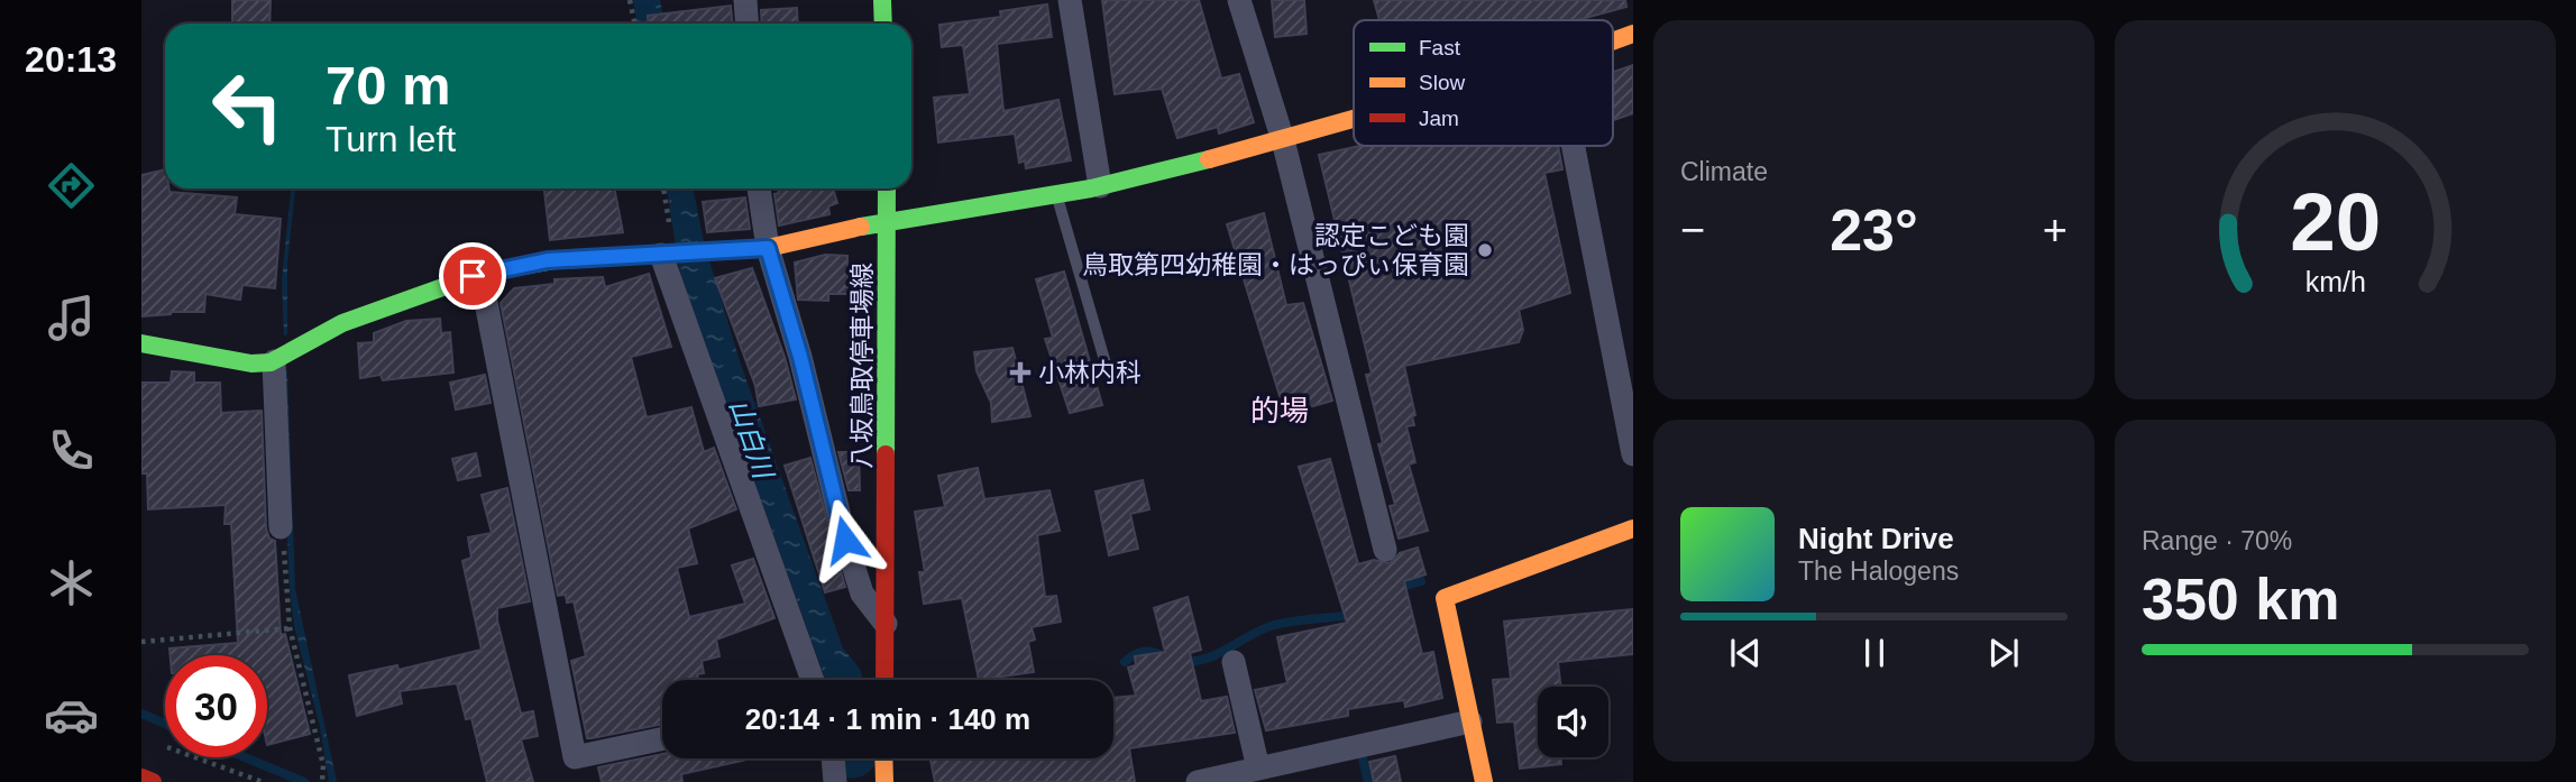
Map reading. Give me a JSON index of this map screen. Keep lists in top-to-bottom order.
{
  "streets": {
    "main road": ["八坂鳥取停車場線"]
  },
  "districts": ["的場"],
  "water": ["山白川"],
  "places": {
    "other": ["認定こども園 鳥取第四幼稚園・はっぴぃ保育園"],
    "health": ["小林内科"]
  },
  "legend": ["Fast", "Slow", "Jam"],
  "page": {
    "tabs": "20:13",
    "tile": [
      "Climate",
      ["Range · 70%", "350 km"]
    ],
    "turn": ["70 m", "Turn left"],
    "heat": ["−", "23°", "+"],
    "song": ["Night Drive", "The Halogens"],
    "limit": "30",
    "trip": "20:14 · 1 min · 140 m",
    "gauge": ["20", "km/h"]
  }
}
